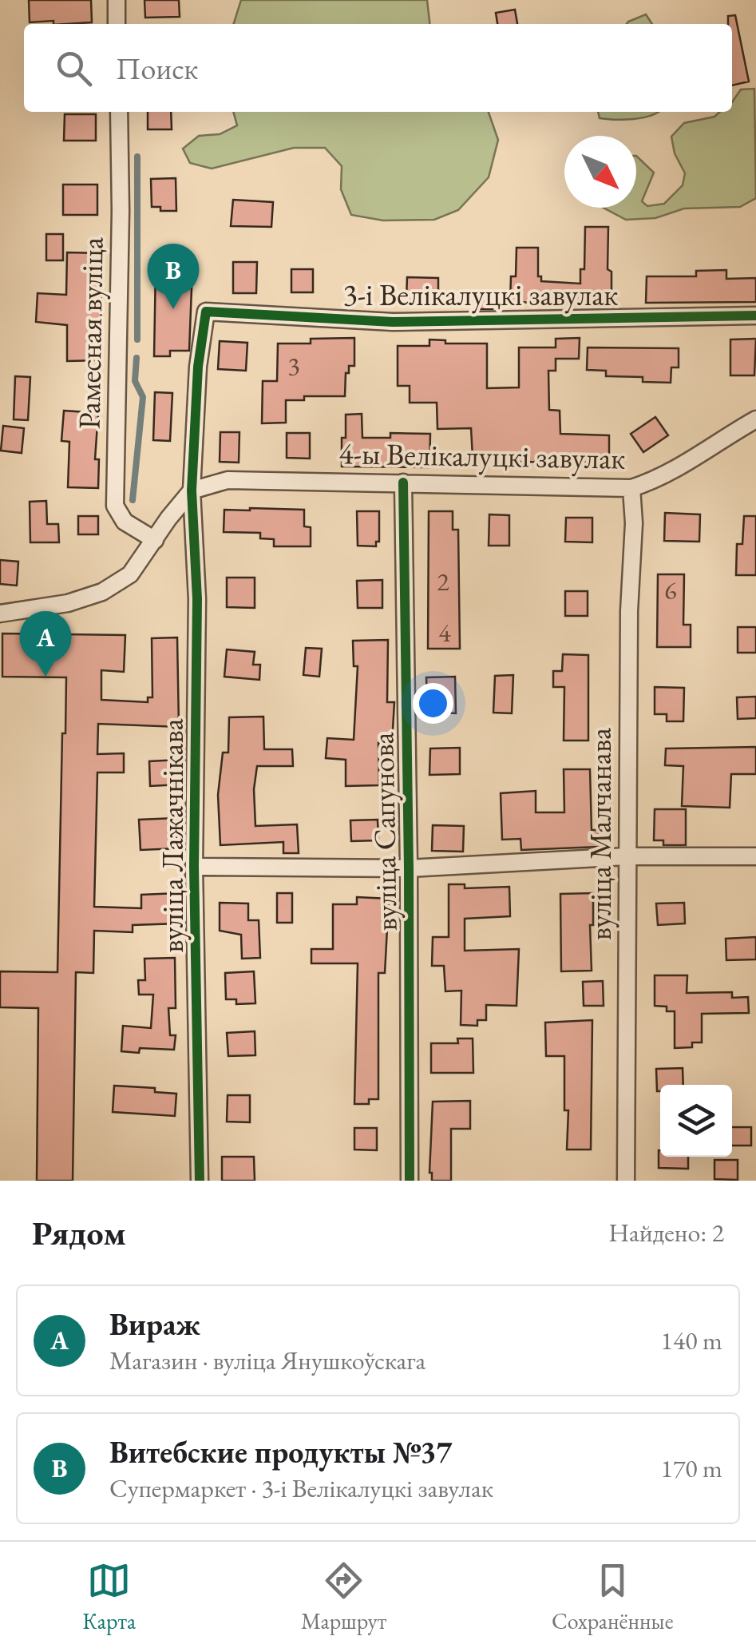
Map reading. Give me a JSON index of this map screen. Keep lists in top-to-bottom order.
{
  "streets": {
    "street": [
      "3-і Велікалуцкі завулак",
      "Рамесная вуліца",
      "4-ы Велікалуцкі завулак",
      "вуліца Сапунова",
      "вуліца Малчанава",
      "вуліца Лажачнікава"
    ]
  },
  "crossings": [
    ["3-і Велікалуцкі завулак", "вуліца Лажачнікава"],
    ["4-ы Велікалуцкі завулак", "вуліца Сапунова"],
    ["4-ы Велікалуцкі завулак", "вуліца Малчанава"],
    ["4-ы Велікалуцкі завулак", "вуліца Лажачнікава"]
  ],
  "house_numbers": [
    "3",
    "2",
    "6",
    "4"
  ],
  "north": "bottom right",
  "page": {
    "search": "Поиск",
    "pins": ["B", "A"],
    "heading": ["Рядом", "Найдено: 2"],
    "list": [
      {
        "mark": "A",
        "name": "Вираж",
        "note": "Магазин · вуліца Янушкоўскага",
        "value": "140 m"
      },
      {
        "mark": "B",
        "name": "Витебские продукты №37",
        "note": "Супермаркет · 3-і Велікалуцкі завулак",
        "value": "170 m"
      }
    ],
    "nav": ["Карта", "Маршрут", "Сохранённые"]
  }
}
